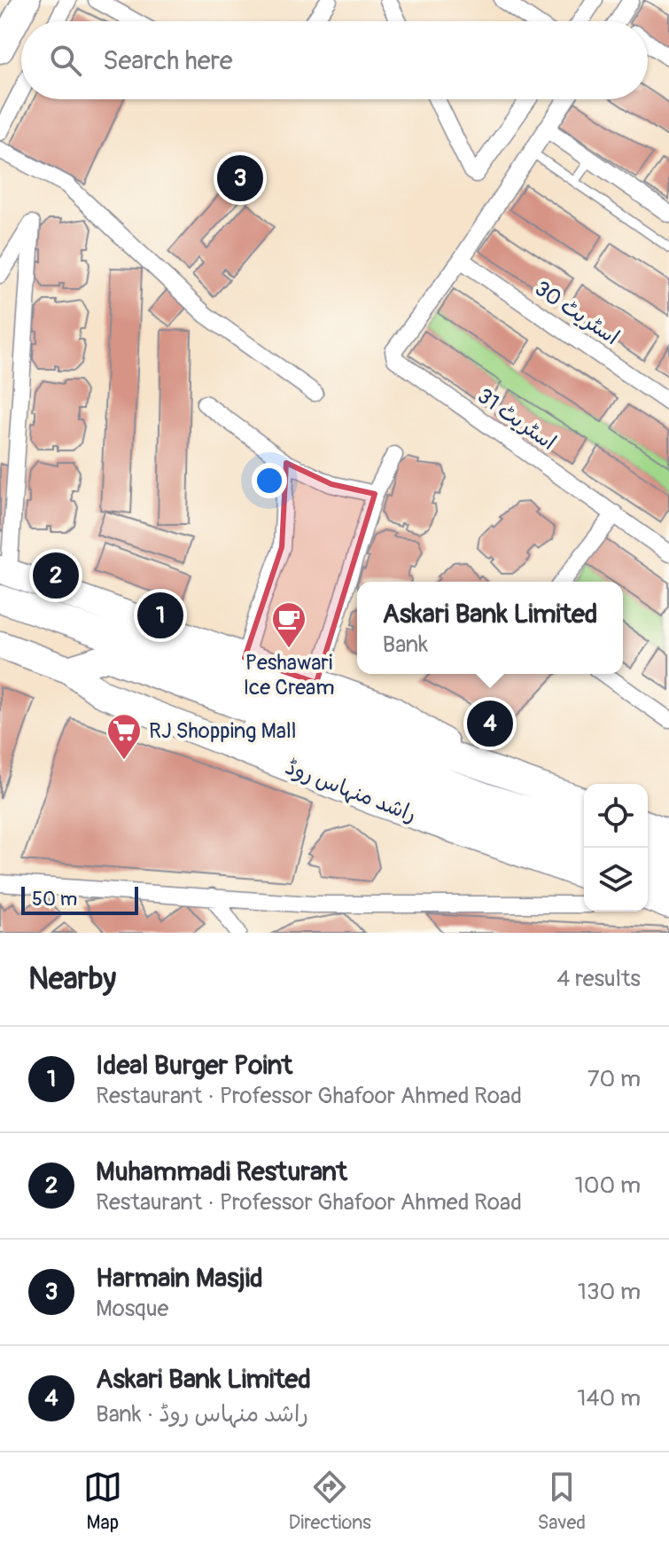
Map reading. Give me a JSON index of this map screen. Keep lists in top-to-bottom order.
{
  "streets": {
    "main road": ["راشد منہاس روڈ"],
    "street": ["اسٹریٹ 30", "اسٹریٹ 31"]
  },
  "crossings": [
    ["اسٹریٹ 30", "اسٹریٹ 31"]
  ],
  "places": {
    "cafe": ["Peshawari Ice Cream"],
    "supermarket": ["RJ Shopping Mall"]
  },
  "scale_bar": "50 m",
  "page": {
    "search": "Search here",
    "pins": [
      "3",
      "2",
      "1",
      "4"
    ],
    "popup": ["Askari Bank Limited", "Bank"],
    "scale": "50 m",
    "heading": ["Nearby", "4 results"],
    "list": [
      {
        "mark": "1",
        "name": "Ideal Burger Point",
        "note": "Restaurant · Professor Ghafoor Ahmed Road",
        "value": "70 m"
      },
      {
        "mark": "2",
        "name": "Muhammadi Resturant",
        "note": "Restaurant · Professor Ghafoor Ahmed Road",
        "value": "100 m"
      },
      {
        "mark": "3",
        "name": "Harmain Masjid",
        "note": "Mosque",
        "value": "130 m"
      },
      {
        "mark": "4",
        "name": "Askari Bank Limited",
        "note": "Bank · راشد منہاس روڈ",
        "value": "140 m"
      }
    ],
    "nav": ["Map", "Directions", "Saved"]
  }
}
